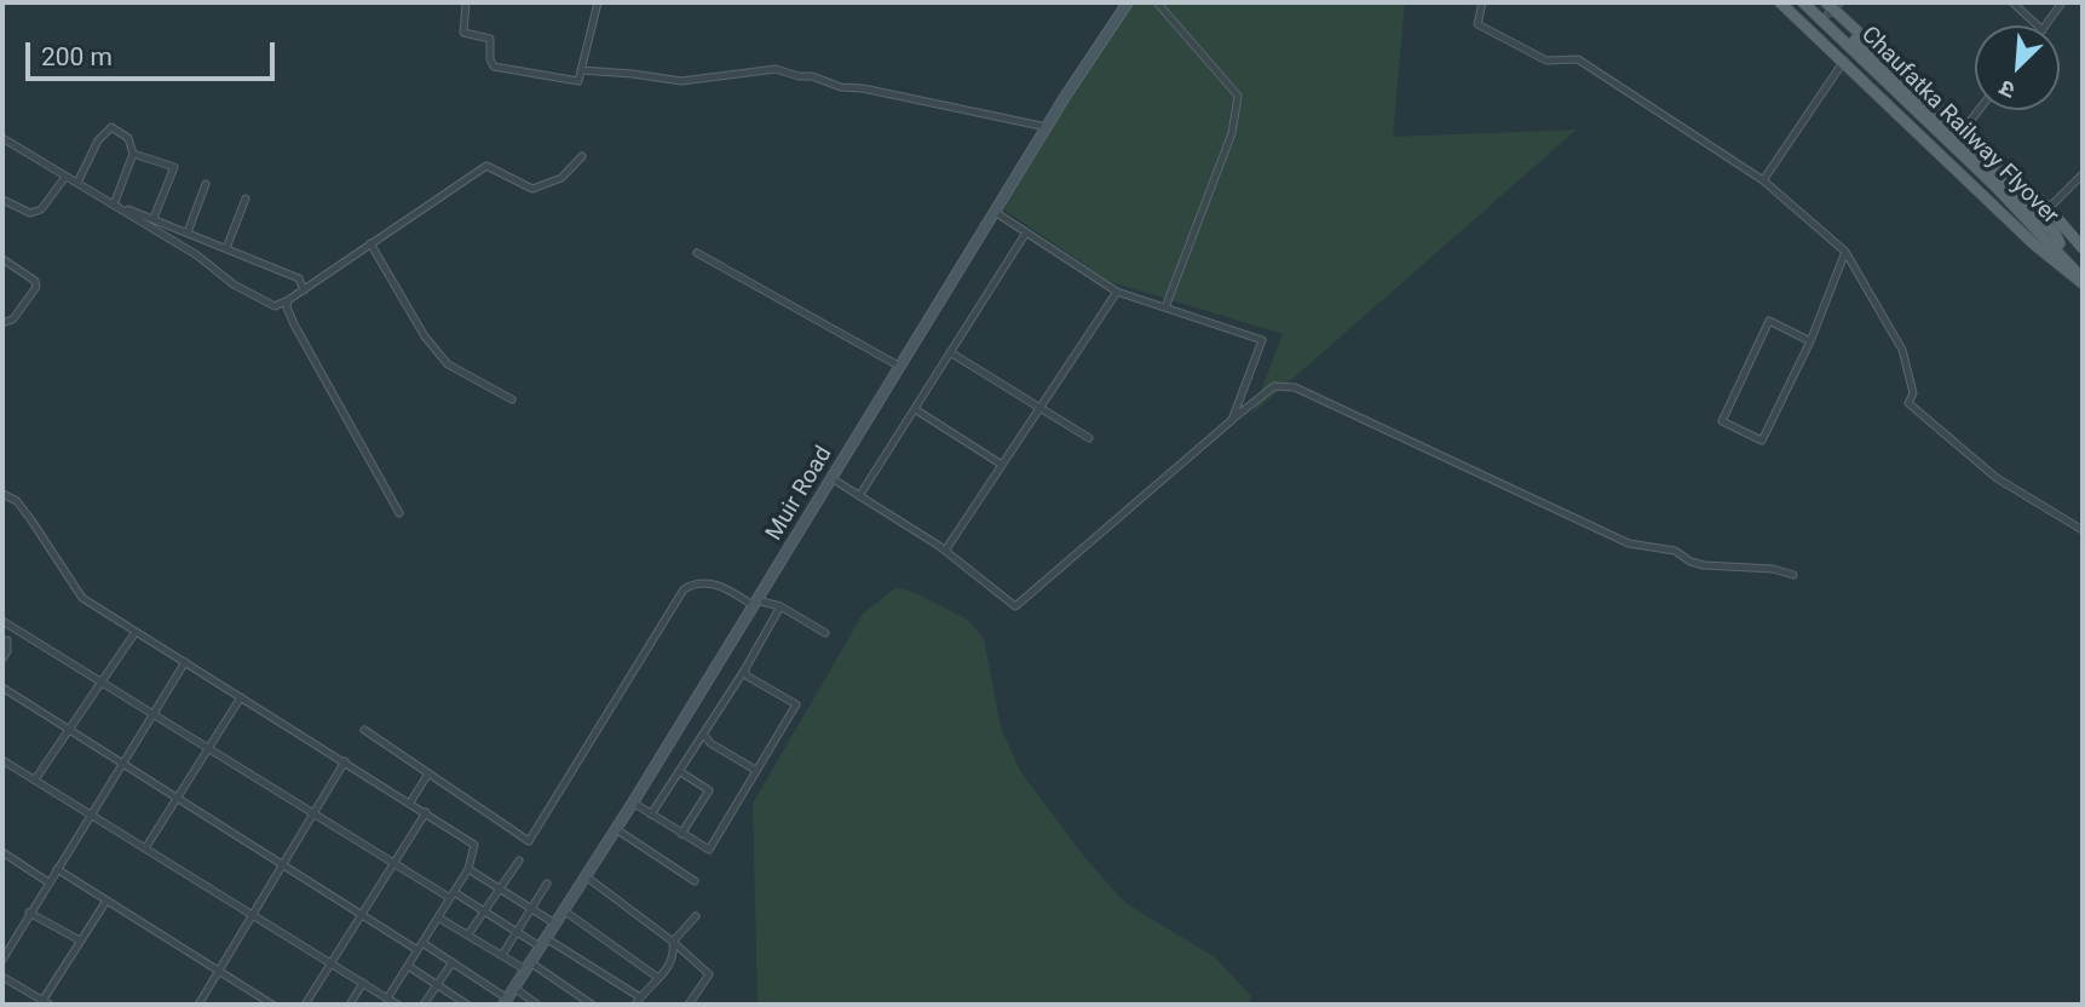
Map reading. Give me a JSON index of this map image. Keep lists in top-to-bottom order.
{
  "streets": {
    "main road": ["Chaufatka Railway Flyover", "Muir Road"]
  },
  "scale_bar": "200 m",
  "north": "bottom left"
}
